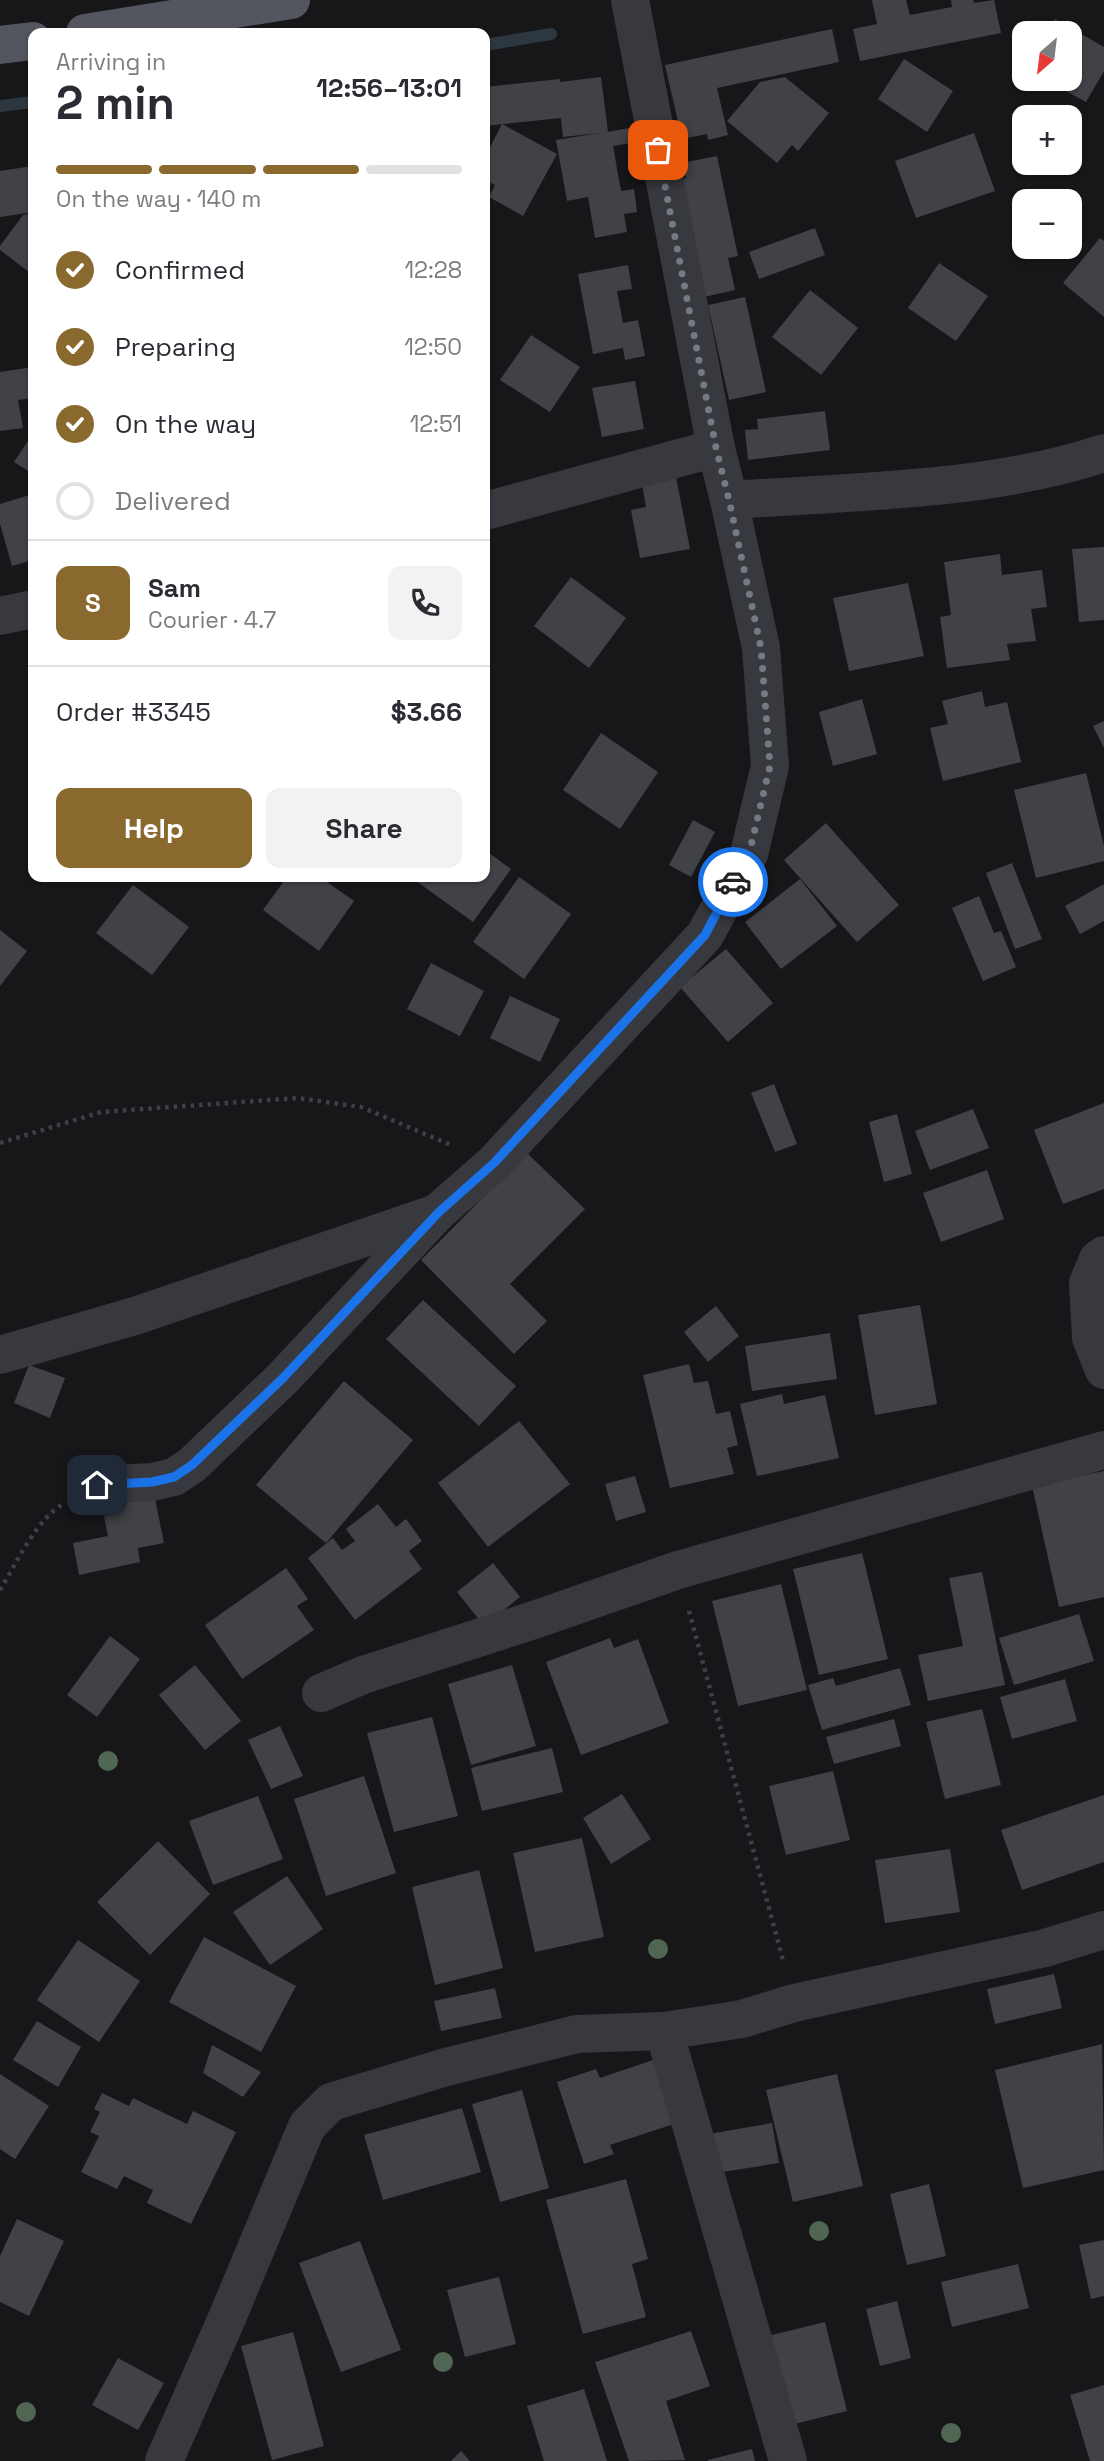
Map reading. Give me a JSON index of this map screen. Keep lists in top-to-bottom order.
{
  "north": "bottom left",
  "page": {
    "map_buttons": ["+", "−"],
    "heading": ["2 min", "Arriving in", "12:56–13:01"],
    "panel": [
      "Sam",
      "Courier · 4.7",
      "Order #3345",
      "$3.66"
    ],
    "bar": "On the way · 140 m",
    "list": [
      ["Confirmed", "12:28"],
      ["Preparing", "12:50"],
      ["On the way", "12:51"],
      "Delivered"
    ],
    "round": "S",
    "buttons": ["Help", "Share"]
  }
}
